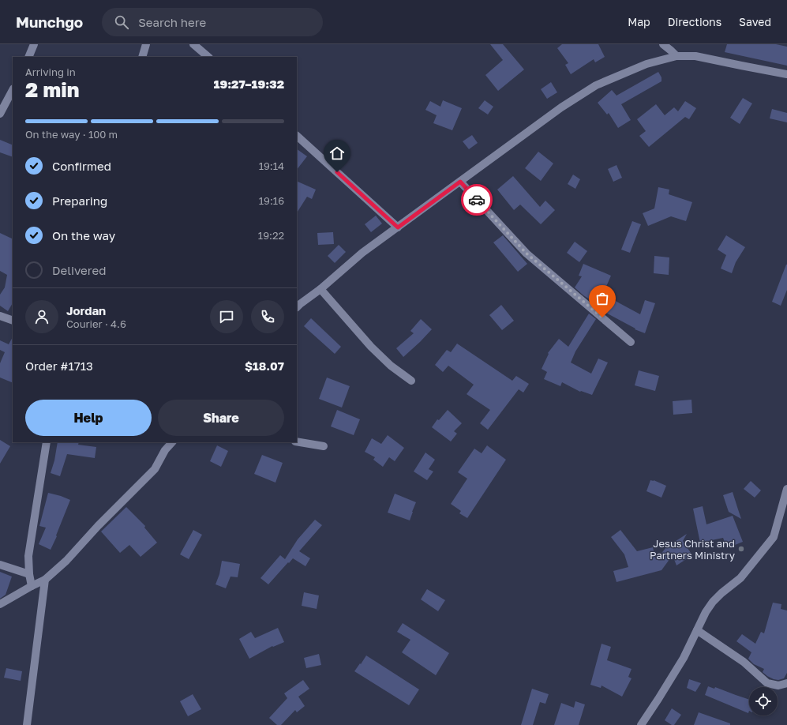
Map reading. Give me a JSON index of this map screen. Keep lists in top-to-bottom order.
{
  "places": ["Jesus Christ and Partners Ministry"],
  "page": {
    "header": "Munchgo",
    "search": "Search here",
    "nav": ["Map", "Directions", "Saved"],
    "heading": ["2 min", "Arriving in", "19:27–19:32"],
    "panel": [
      "Jordan",
      "Courier · 4.6",
      "Order #1713",
      "$18.07"
    ],
    "bar": "On the way · 100 m",
    "list": [
      ["Confirmed", "19:14"],
      ["Preparing", "19:16"],
      ["On the way", "19:22"],
      "Delivered"
    ],
    "buttons": ["Help", "Share"]
  }
}
